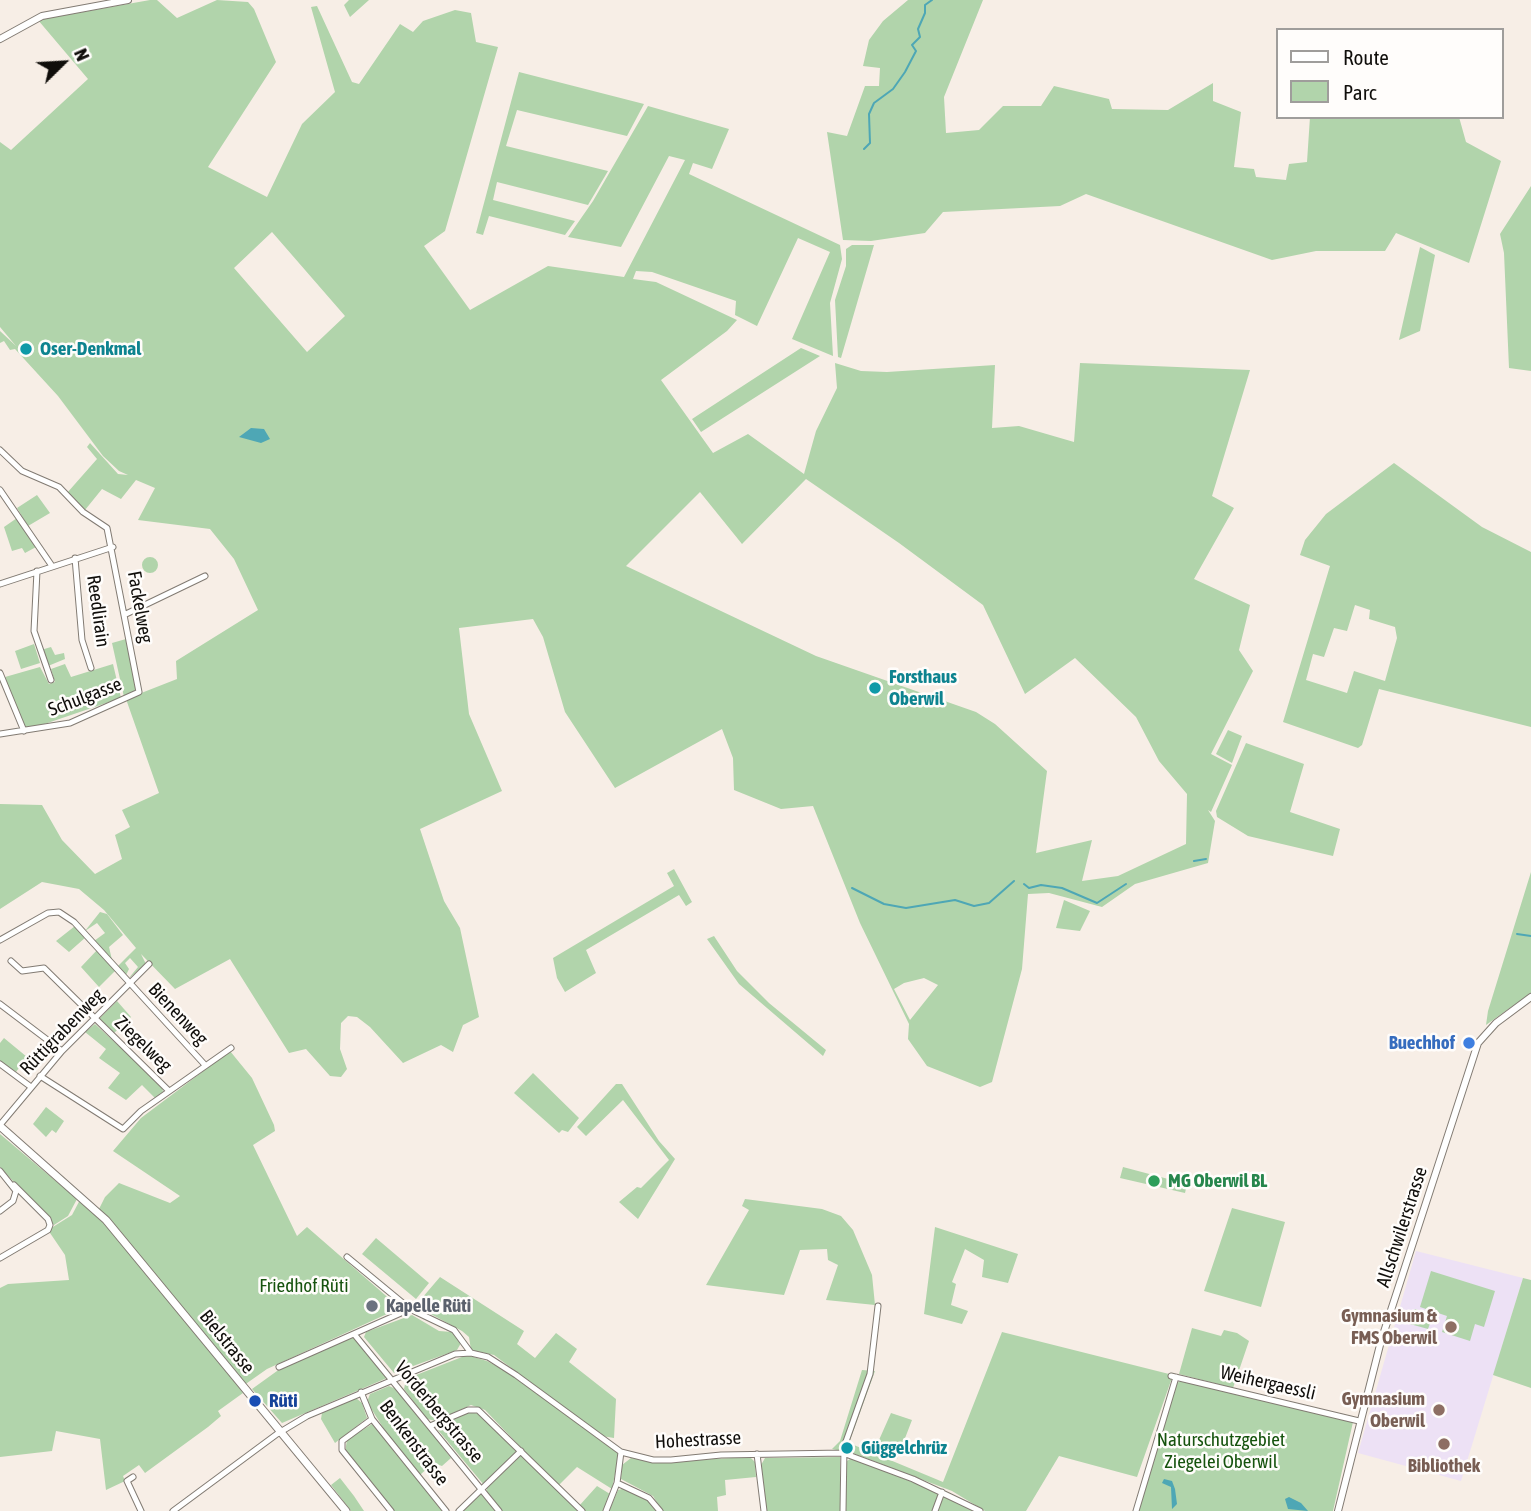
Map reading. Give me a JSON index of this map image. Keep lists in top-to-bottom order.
{
  "streets": {
    "main road": ["Bielstrasse"],
    "street": [
      "Fackelweg",
      "Reedlirain",
      "Schulgasse",
      "Bienenweg",
      "Rüttigrabenweg",
      "Ziegelweg",
      "Allschwilerstrasse",
      "Weihergaessli",
      "Vorderbergstrasse",
      "Hohestrasse",
      "Benkenstrasse"
    ]
  },
  "crossings": [
    ["Fackelweg", "Schulgasse"],
    ["Bienenweg", "Rüttigrabenweg"],
    ["Bienenweg", "Ziegelweg"],
    ["Rüttigrabenweg", "Ziegelweg"],
    ["Rüttigrabenweg", "Bielstrasse"],
    ["Allschwilerstrasse", "Weihergaessli"]
  ],
  "parks": ["Friedhof Rüti", "Naturschutzgebiet Ziegelei Oberwil"],
  "places": [
    "Oser-Denkmal",
    "Forsthaus Oberwil",
    "Buechhof",
    "MG Oberwil BL",
    "Kapelle Rüti",
    "Gymnasium & FMS Oberwil",
    "Rüti",
    "Gymnasium Oberwil",
    "Bibliothek",
    "Güggelchrüz"
  ],
  "legend": ["Route", "Parc"],
  "north": "top right"
}
